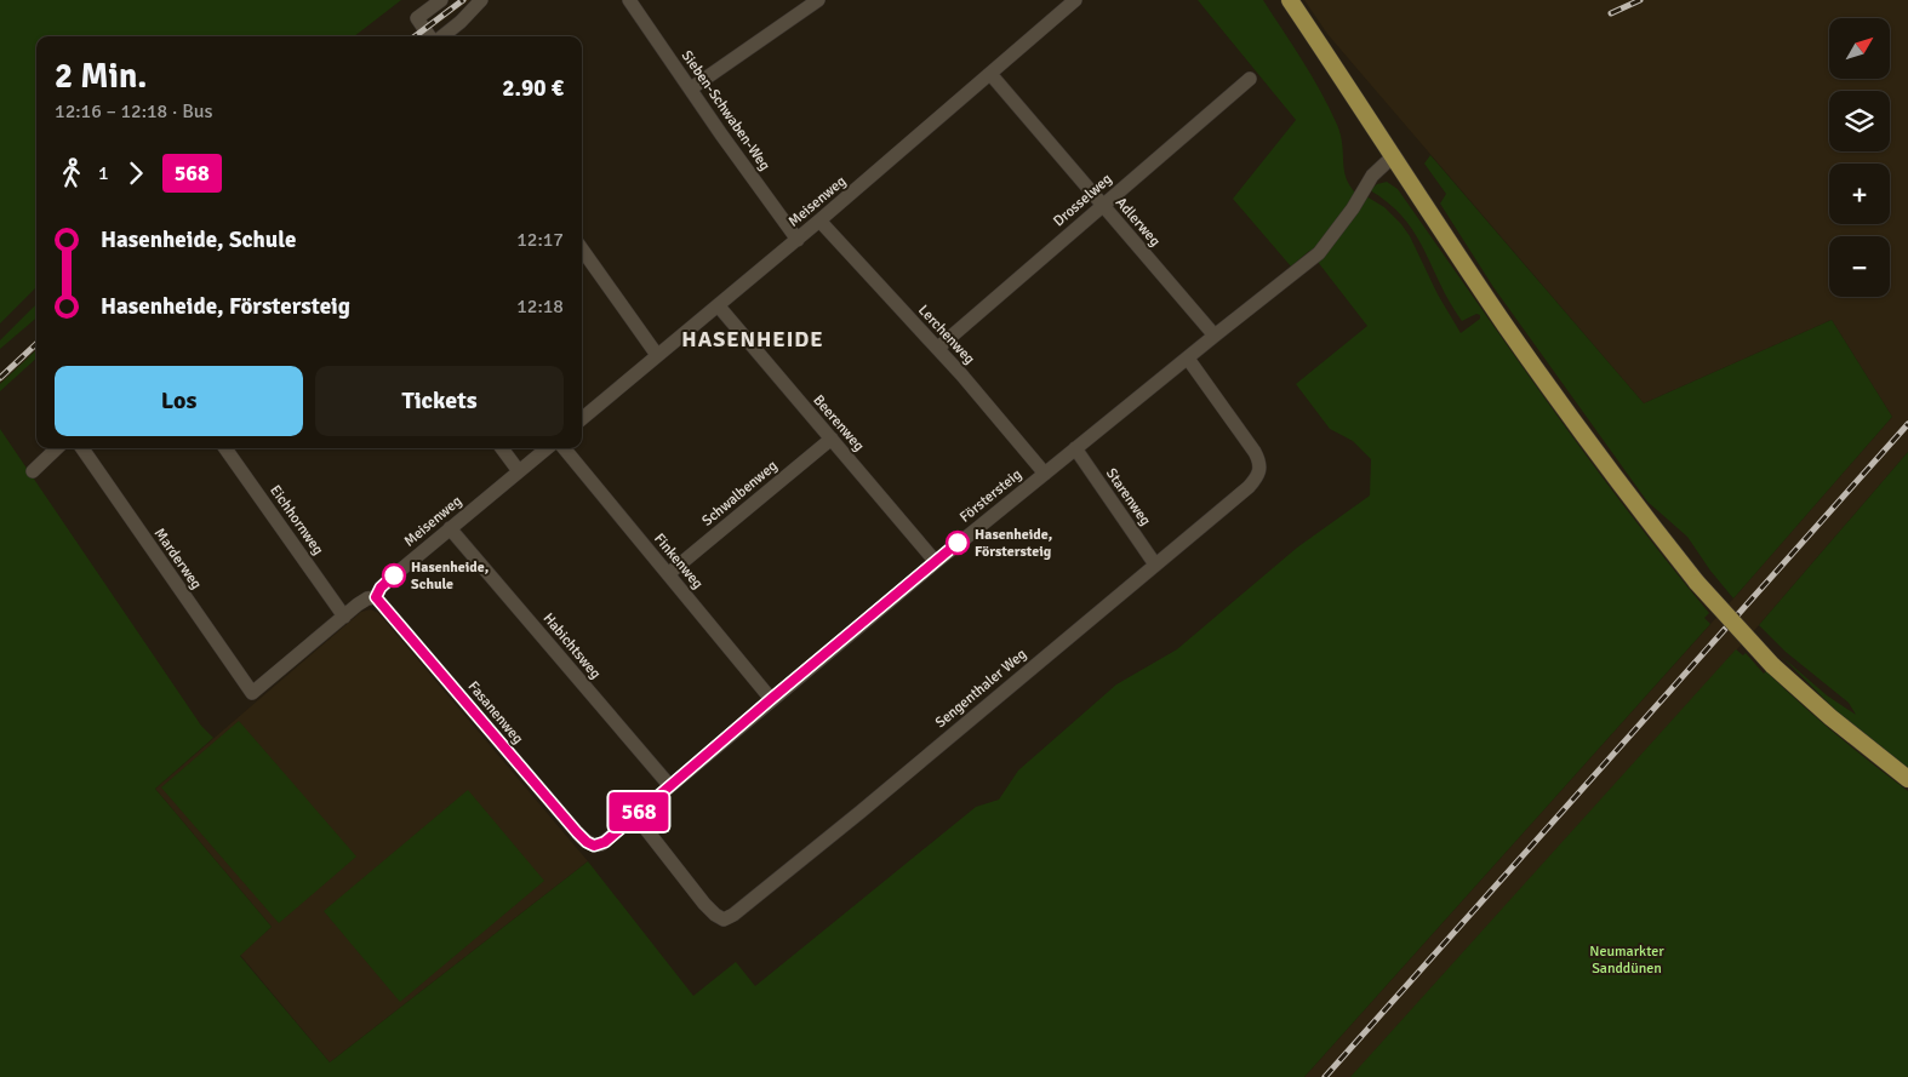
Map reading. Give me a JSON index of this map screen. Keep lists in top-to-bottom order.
{
  "streets": {
    "street": [
      "Sieben-Schwaben-Weg",
      "Drosselweg",
      "Meisenweg",
      "Adlerweg",
      "Lerchenweg",
      "Beerenweg",
      "Schwalbenweg",
      "Förstersteig",
      "Starenweg",
      "Eichhornweg",
      "Marderweg",
      "Finkenweg",
      "Habichtsweg",
      "Sengenthaler Weg",
      "Fasanenweg"
    ]
  },
  "crossings": [
    ["Sieben-Schwaben-Weg", "Meisenweg"],
    ["Drosselweg", "Adlerweg"],
    ["Drosselweg", "Lerchenweg"],
    ["Meisenweg", "Adlerweg"],
    ["Meisenweg", "Lerchenweg"],
    ["Meisenweg", "Beerenweg"],
    ["Meisenweg", "Eichhornweg"],
    ["Meisenweg", "Marderweg"],
    ["Meisenweg", "Habichtsweg"],
    ["Meisenweg", "Fasanenweg"],
    ["Adlerweg", "Förstersteig"],
    ["Lerchenweg", "Förstersteig"],
    ["Beerenweg", "Schwalbenweg"],
    ["Beerenweg", "Förstersteig"],
    ["Schwalbenweg", "Finkenweg"],
    ["Förstersteig", "Starenweg"],
    ["Förstersteig", "Finkenweg"],
    ["Förstersteig", "Habichtsweg"],
    ["Förstersteig", "Sengenthaler Weg"],
    ["Förstersteig", "Fasanenweg"],
    ["Starenweg", "Sengenthaler Weg"]
  ],
  "districts": ["HASENHEIDE"],
  "parks": ["Neumarkter Sanddünen"],
  "places": ["Hasenheide, Förstersteig", "Hasenheide, Schule"],
  "lines": ["bus line 568"],
  "north": "top right",
  "page": {
    "on_map": "568",
    "map_buttons": ["+", "−"],
    "heading": ["2 Min.", "12:16 – 12:18 · Bus", "2.90 €"],
    "legs": ["1", "568"],
    "list": [
      {
        "name": "Hasenheide, Schule",
        "value": "12:17"
      },
      {
        "name": "Hasenheide, Förstersteig",
        "value": "12:18"
      }
    ],
    "buttons": ["Los", "Tickets"]
  }
}
